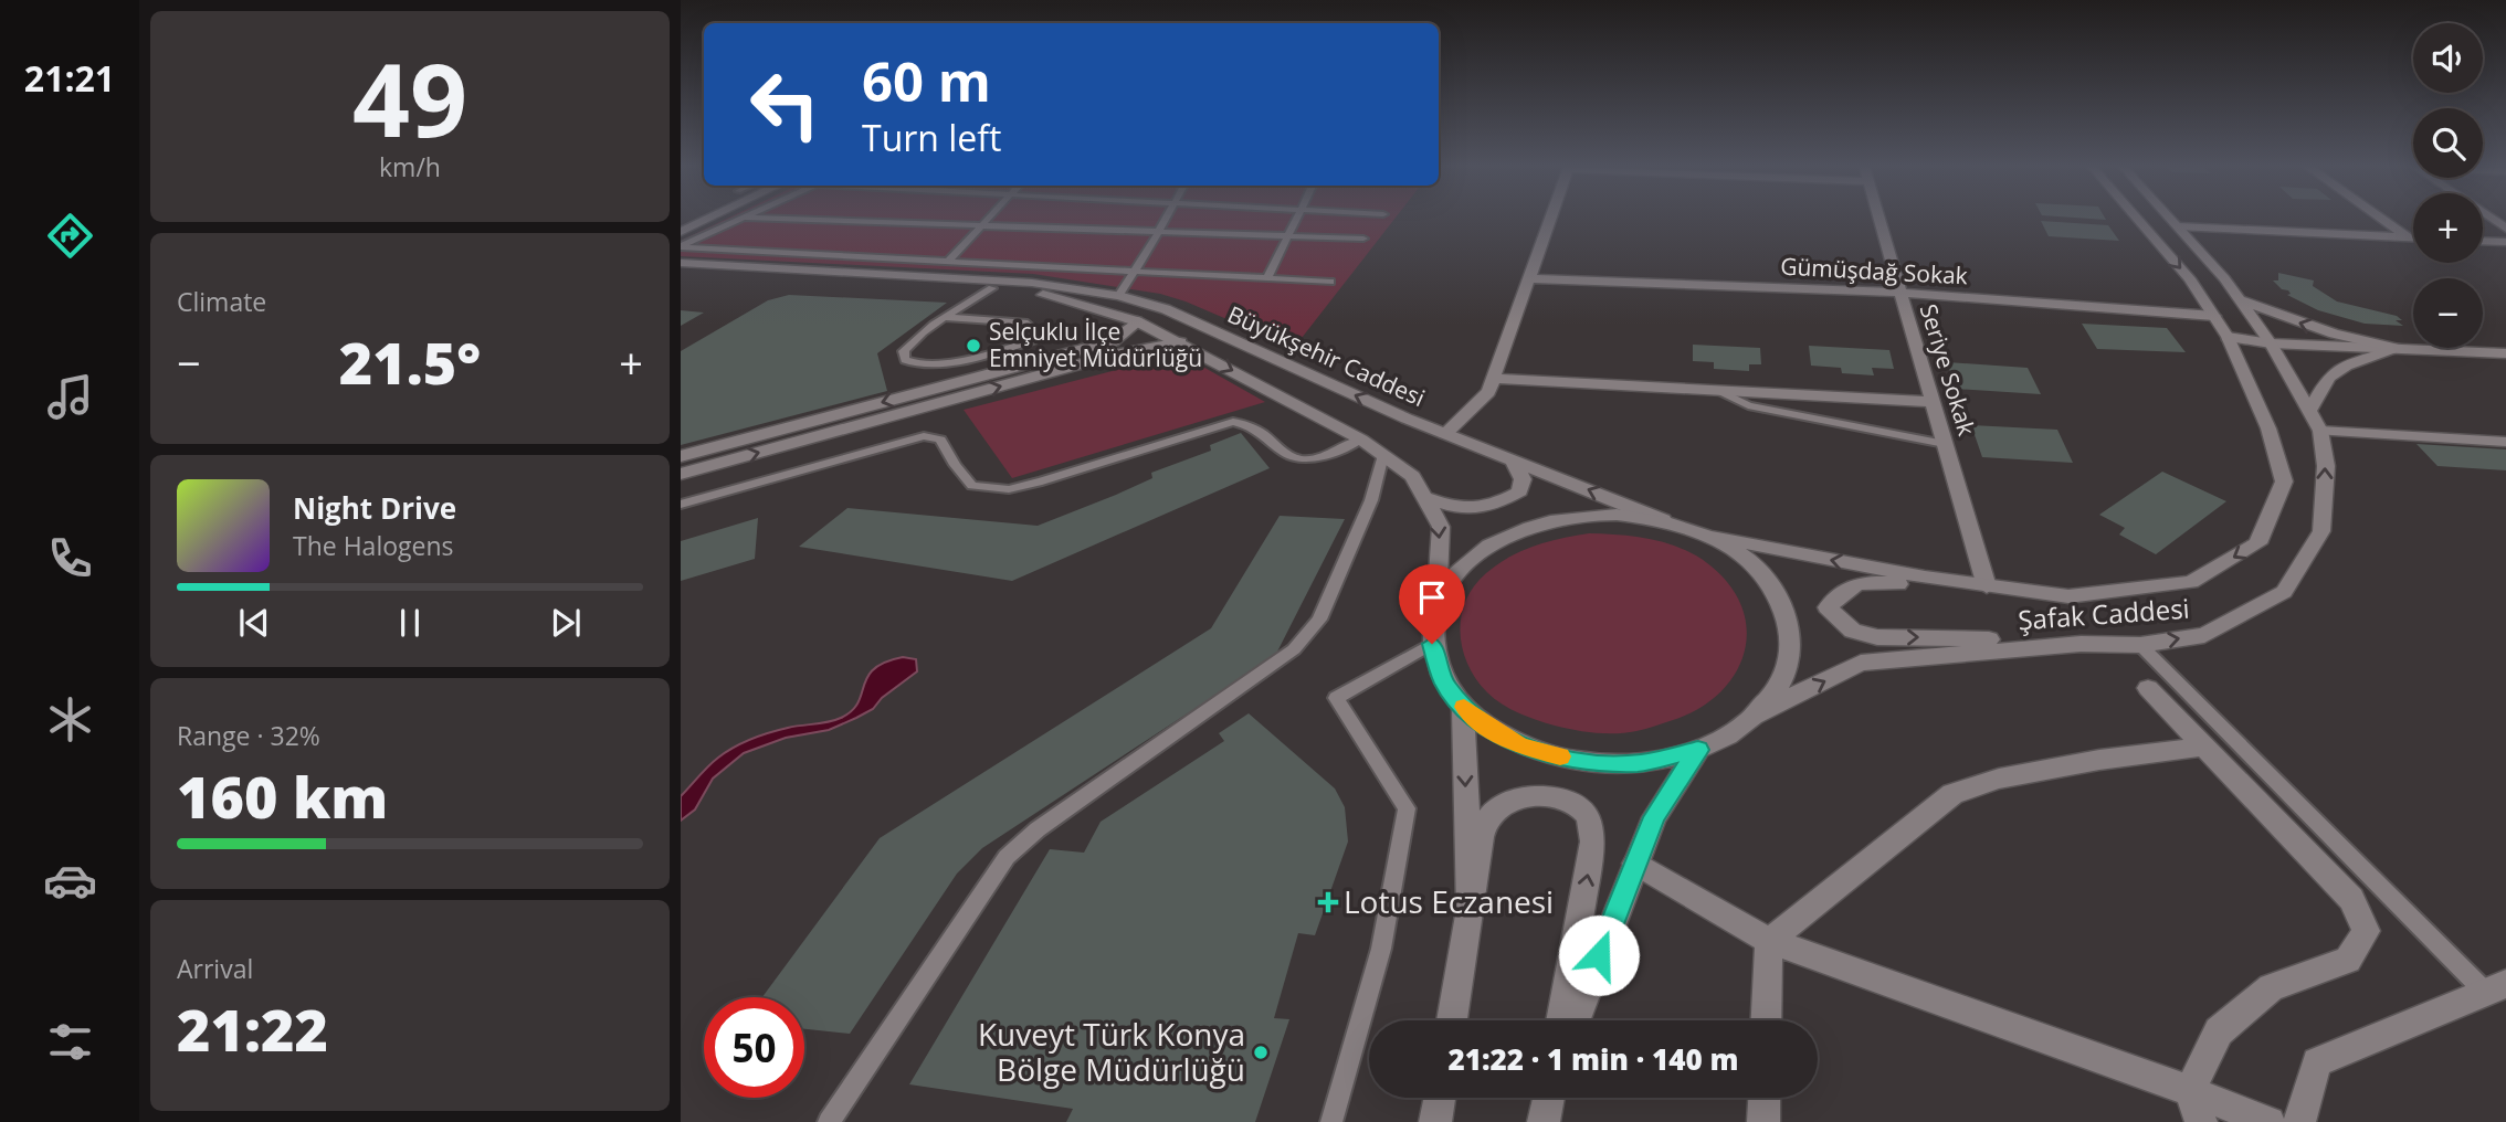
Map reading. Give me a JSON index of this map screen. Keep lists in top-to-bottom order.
{
  "streets": {
    "street": [
      "Gümüşdağ Sokak",
      "Büyükşehir Caddesi",
      "Seriye Sokak",
      "Şafak Caddesi"
    ]
  },
  "crossings": [
    ["Gümüşdağ Sokak", "Seriye Sokak"],
    ["Gümüşdağ Sokak", "Şafak Caddesi"],
    ["Seriye Sokak", "Şafak Caddesi"]
  ],
  "places": {
    "other": ["Selçuklu İlçe Emniyet Müdürlüğü", "Kuveyt Türk Konya Bölge Müdürlüğü"],
    "health": ["Lotus Eczanesi"]
  },
  "page": {
    "tabs": "21:21",
    "tile": [
      ["49", "km/h"],
      "Climate",
      ["Range · 32%", "160 km"],
      ["Arrival", "21:22"]
    ],
    "map_buttons": ["+", "−"],
    "turn": ["60 m", "Turn left"],
    "heat": ["−", "21.5°", "+"],
    "song": ["Night Drive", "The Halogens"],
    "limit": "50",
    "trip": "21:22 · 1 min · 140 m"
  }
}
